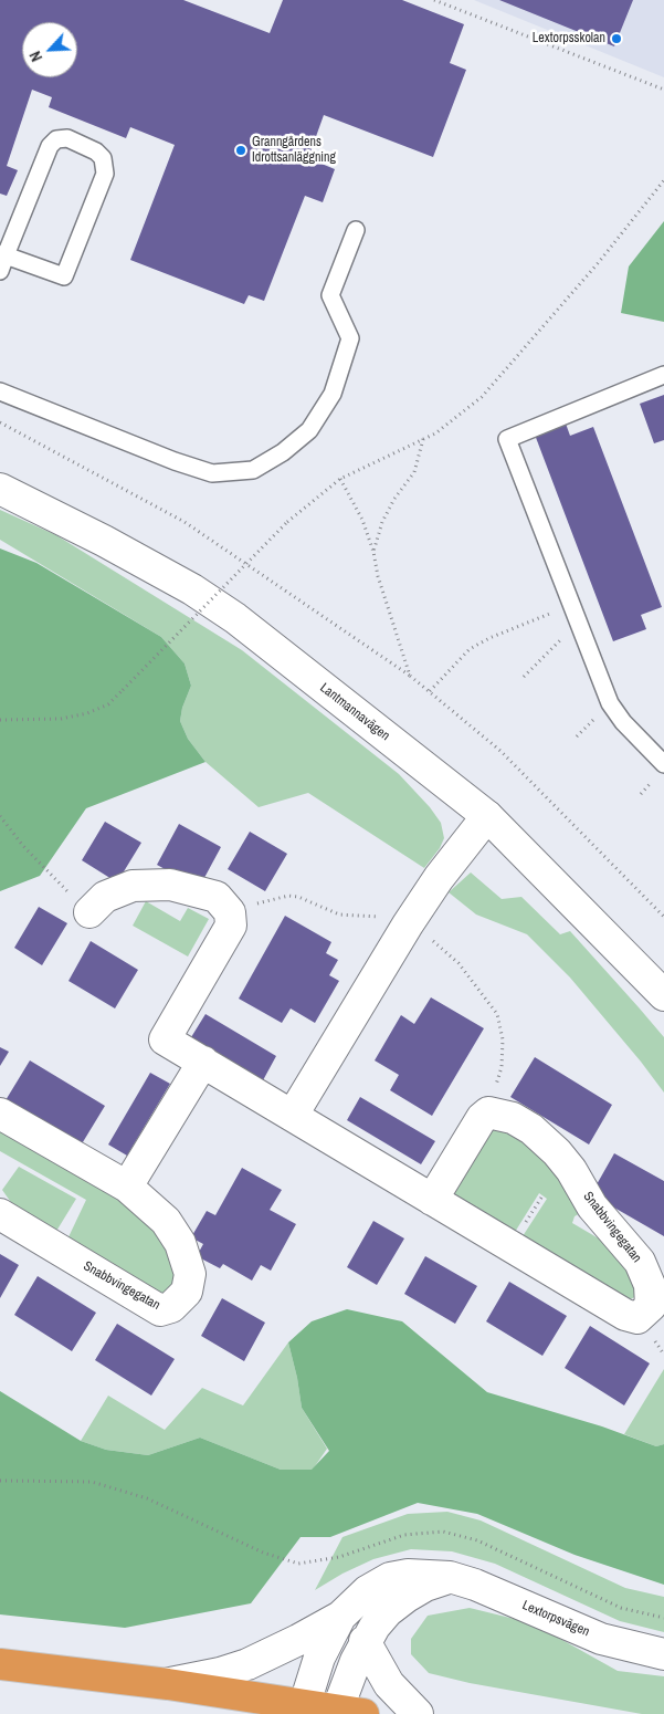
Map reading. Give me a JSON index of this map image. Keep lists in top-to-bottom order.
{
  "streets": {
    "street": ["Lantmannavägen", "Snabbvingegatan", "Lextorpsvägen"]
  },
  "places": ["Lextorpsskolan", "Granngårdens Idrottsanläggning"],
  "north": "bottom left"
}
